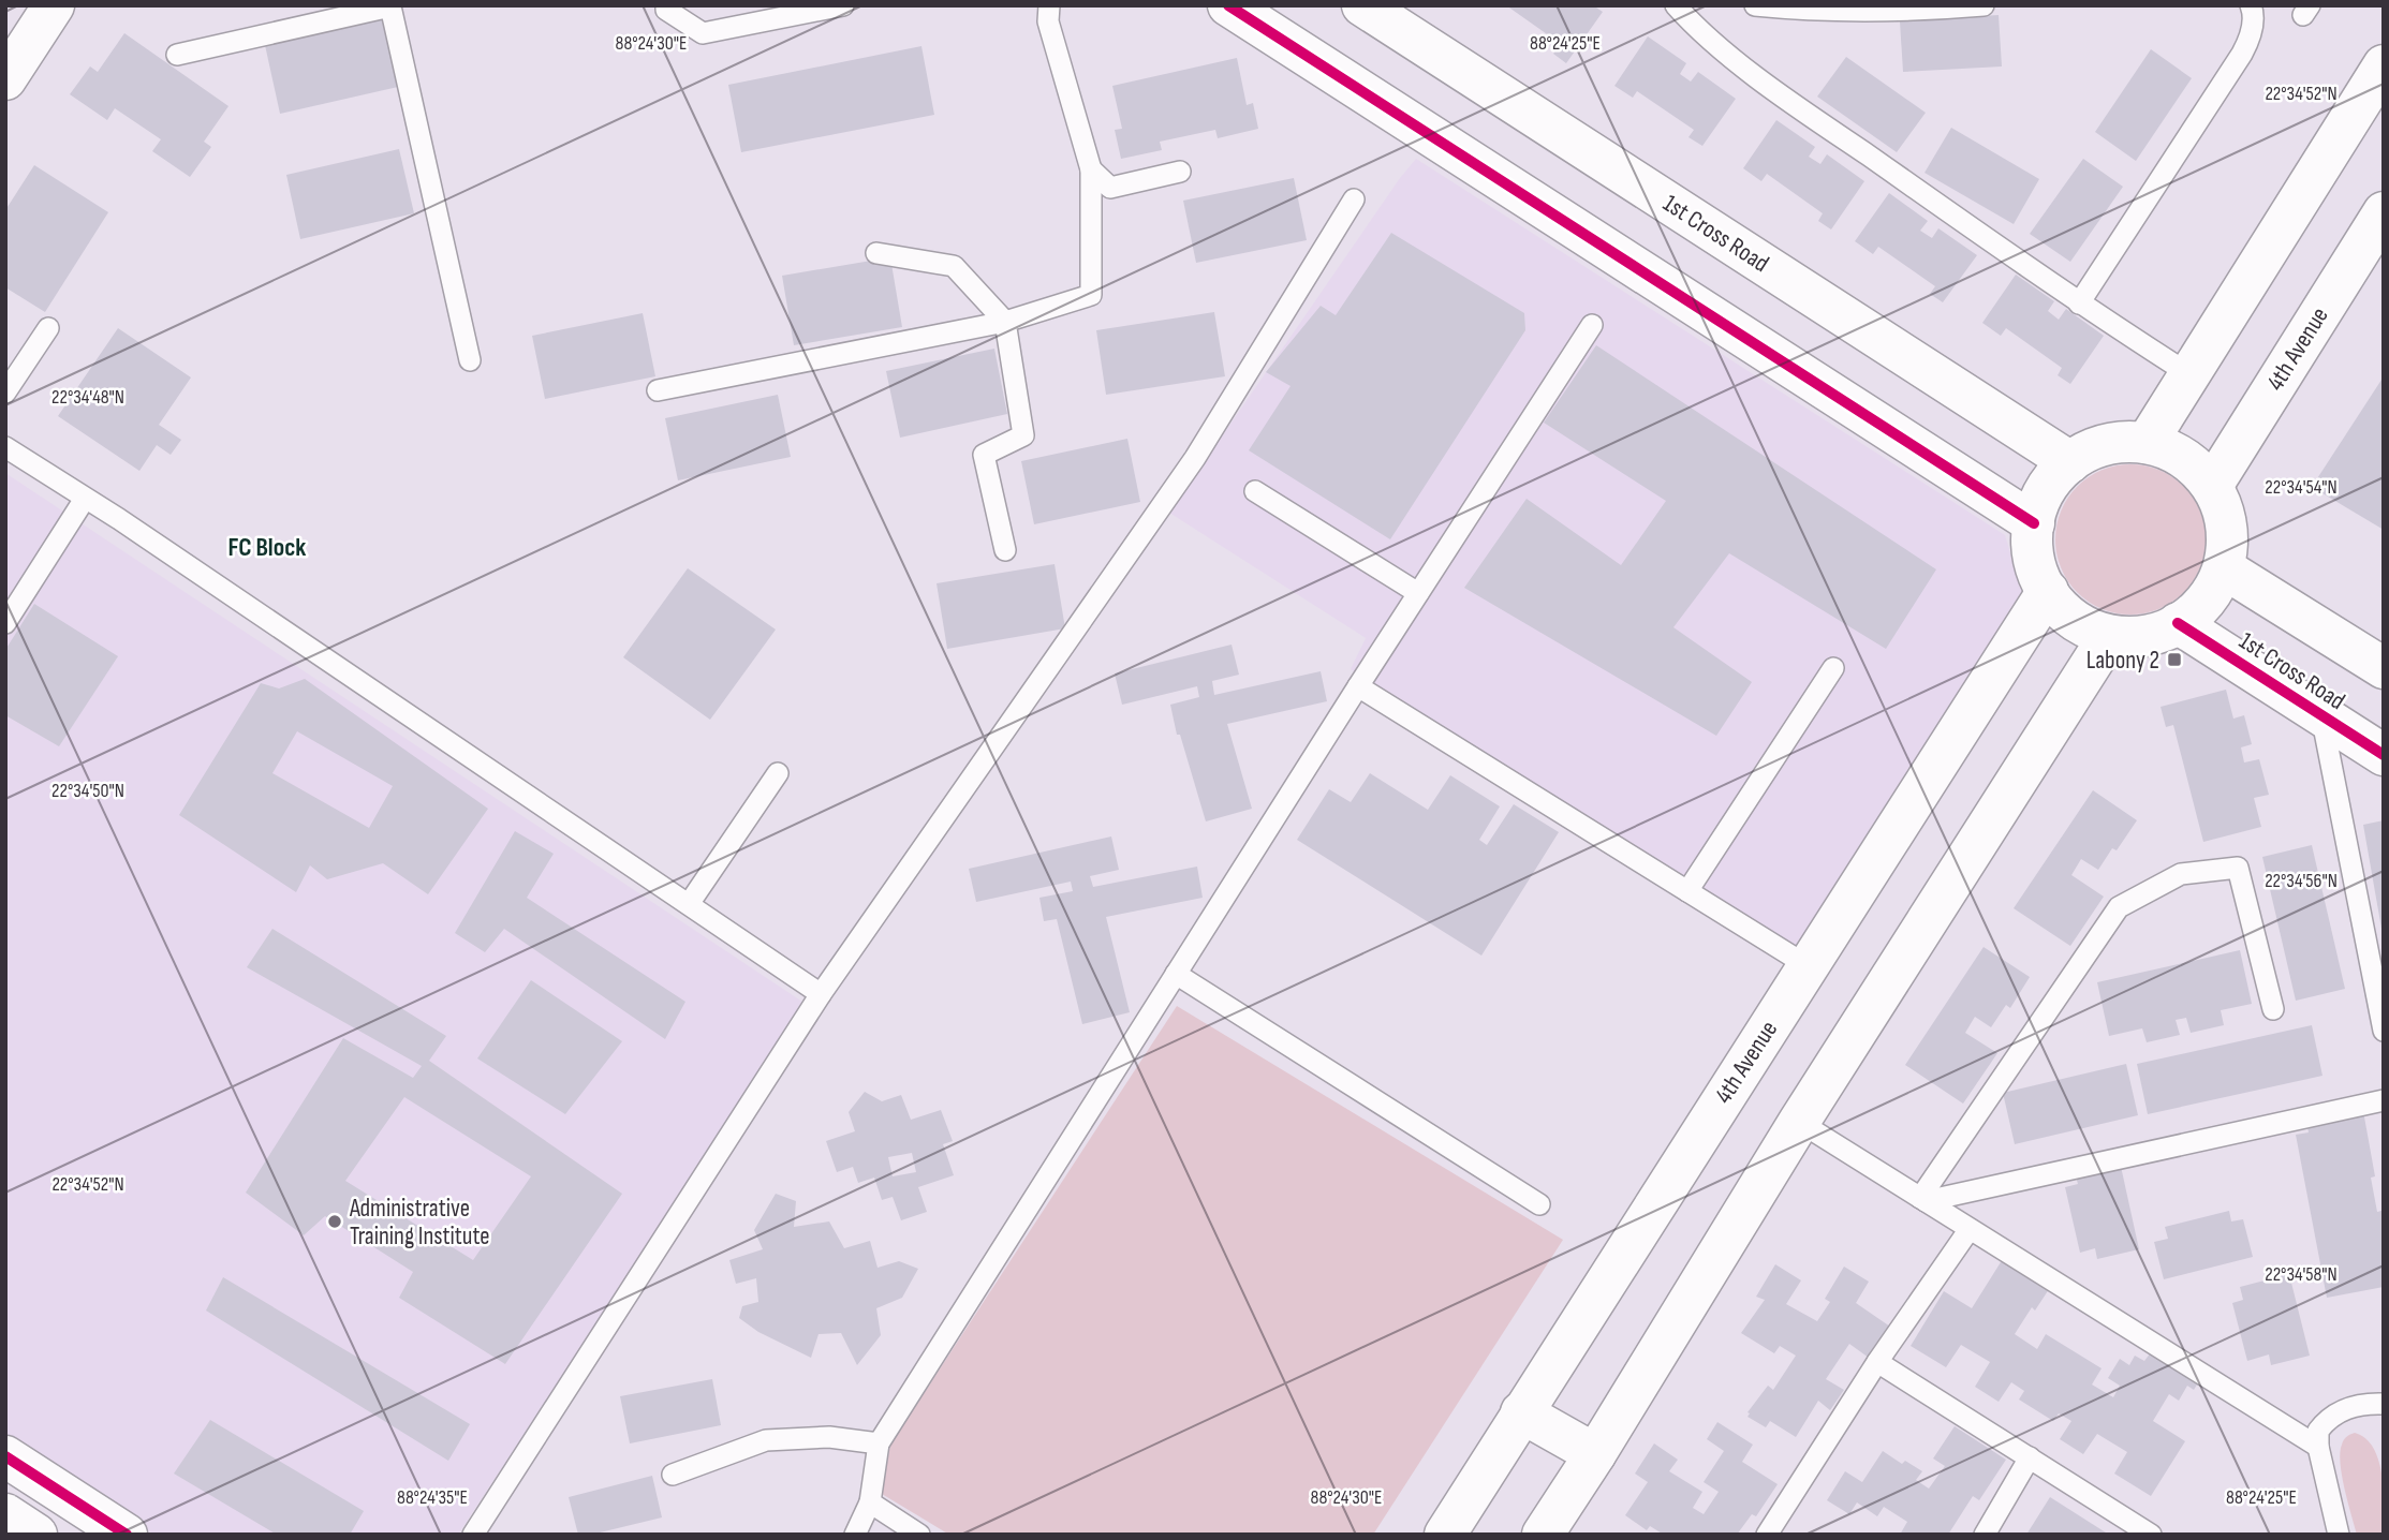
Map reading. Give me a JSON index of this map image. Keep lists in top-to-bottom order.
{
  "streets": {
    "main road": ["1st Cross Road", "4th Avenue"]
  },
  "crossings": [
    ["1st Cross Road", "4th Avenue"]
  ],
  "districts": ["FC Block"],
  "places": {
    "transit": ["Labony 2"],
    "other": ["Administrative Training Institute"]
  },
  "coordinates": [
    "88°24'30\"E",
    "88°24'25\"E",
    "22°34'52\"N",
    "22°34'48\"N",
    "22°34'54\"N",
    "22°34'50\"N",
    "22°34'56\"N",
    "22°34'58\"N",
    "88°24'35\"E"
  ]
}
